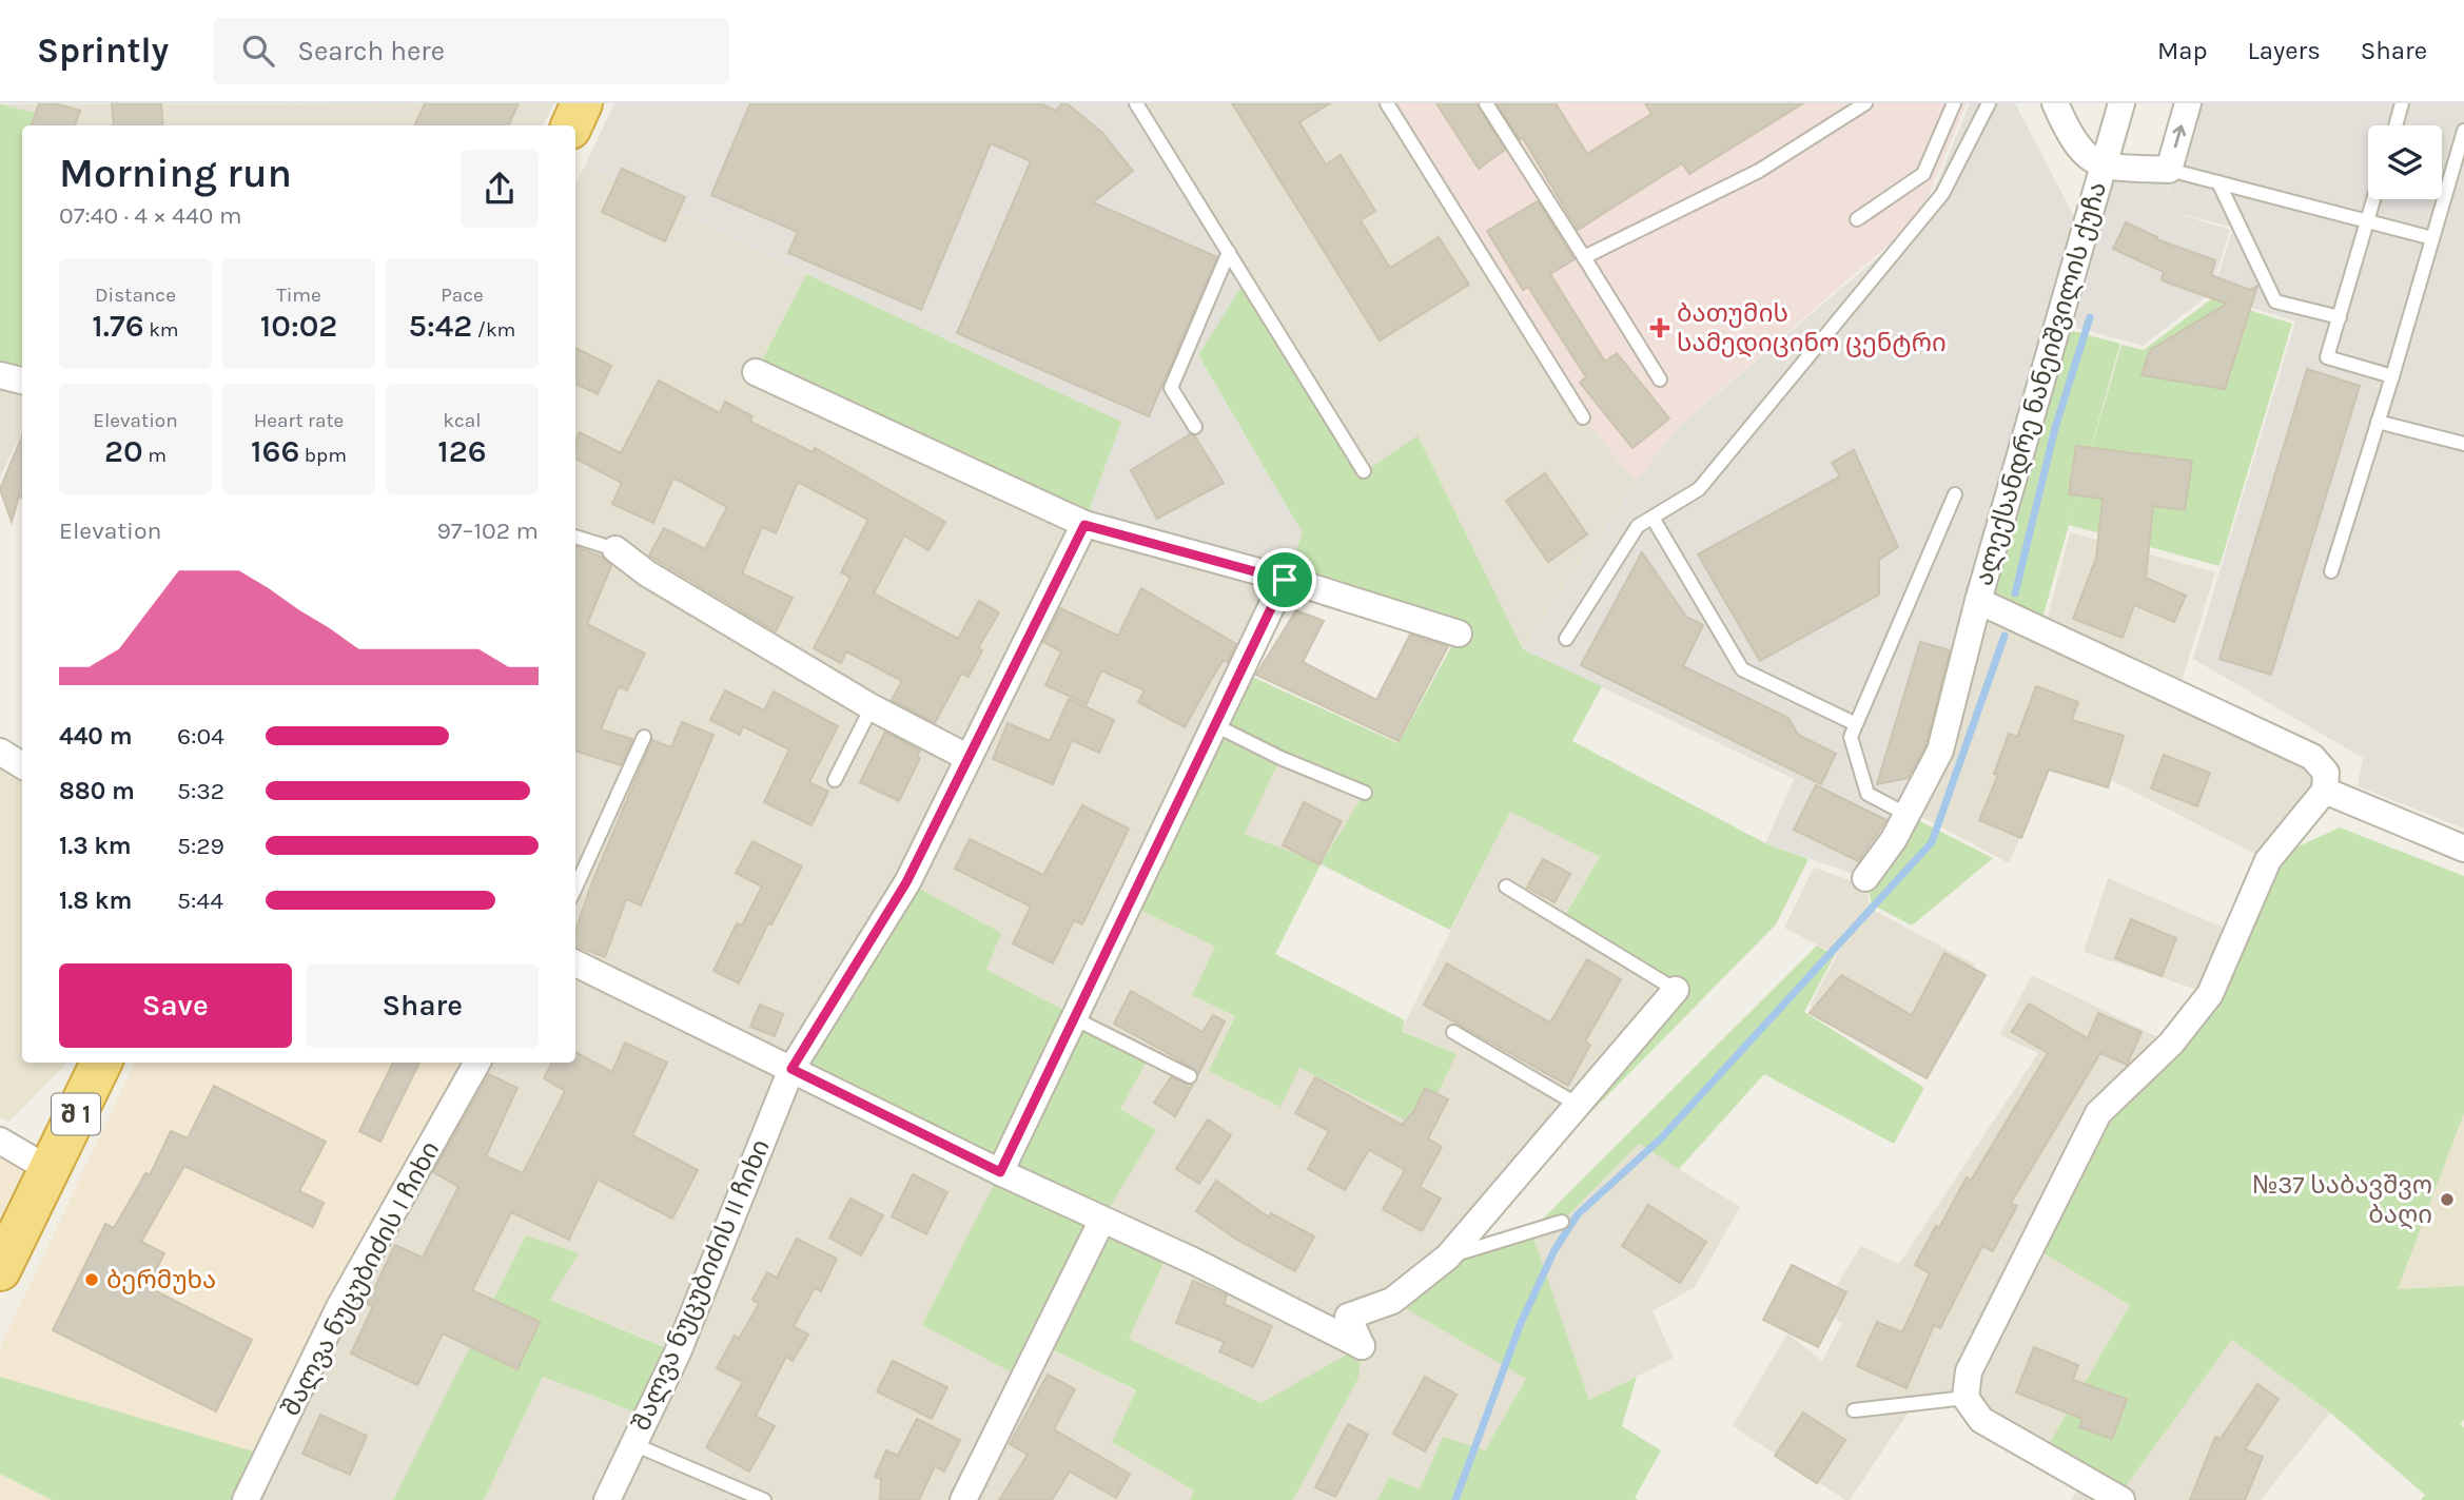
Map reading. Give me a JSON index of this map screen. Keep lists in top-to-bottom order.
{
  "streets": {
    "highway": ["შ 1"],
    "street": ["ალექსანდრე ნანეიშვილის ქუჩა", "შალვა ნუცუბიძის I ჩიხი", "შალვა ნუცუბიძის II ჩიხი"]
  },
  "places": {
    "health": ["ბათუმის სამედიცინო ცენტრი"],
    "other": ["№37 საბავშვო ბაღი", "ბერმუხა"]
  },
  "page": {
    "header": "Sprintly",
    "search": "Search here",
    "nav": ["Map", "Layers", "Share"],
    "heading": ["Morning run", "07:40 · 4 × 440 m"],
    "stats": [
      ["Distance", "1.76 km"],
      ["Time", "10:02"],
      ["Pace", "5:42 /km"],
      ["Elevation", "20 m"],
      ["Heart rate", "166 bpm"],
      ["kcal", "126"]
    ],
    "chart": ["Elevation", "97–102 m"],
    "list": [
      {
        "name": "440 m",
        "note": "6:04"
      },
      {
        "name": "880 m",
        "note": "5:32"
      },
      {
        "name": "1.3 km",
        "note": "5:29"
      },
      {
        "name": "1.8 km",
        "note": "5:44"
      }
    ],
    "buttons": ["Save", "Share"]
  }
}
